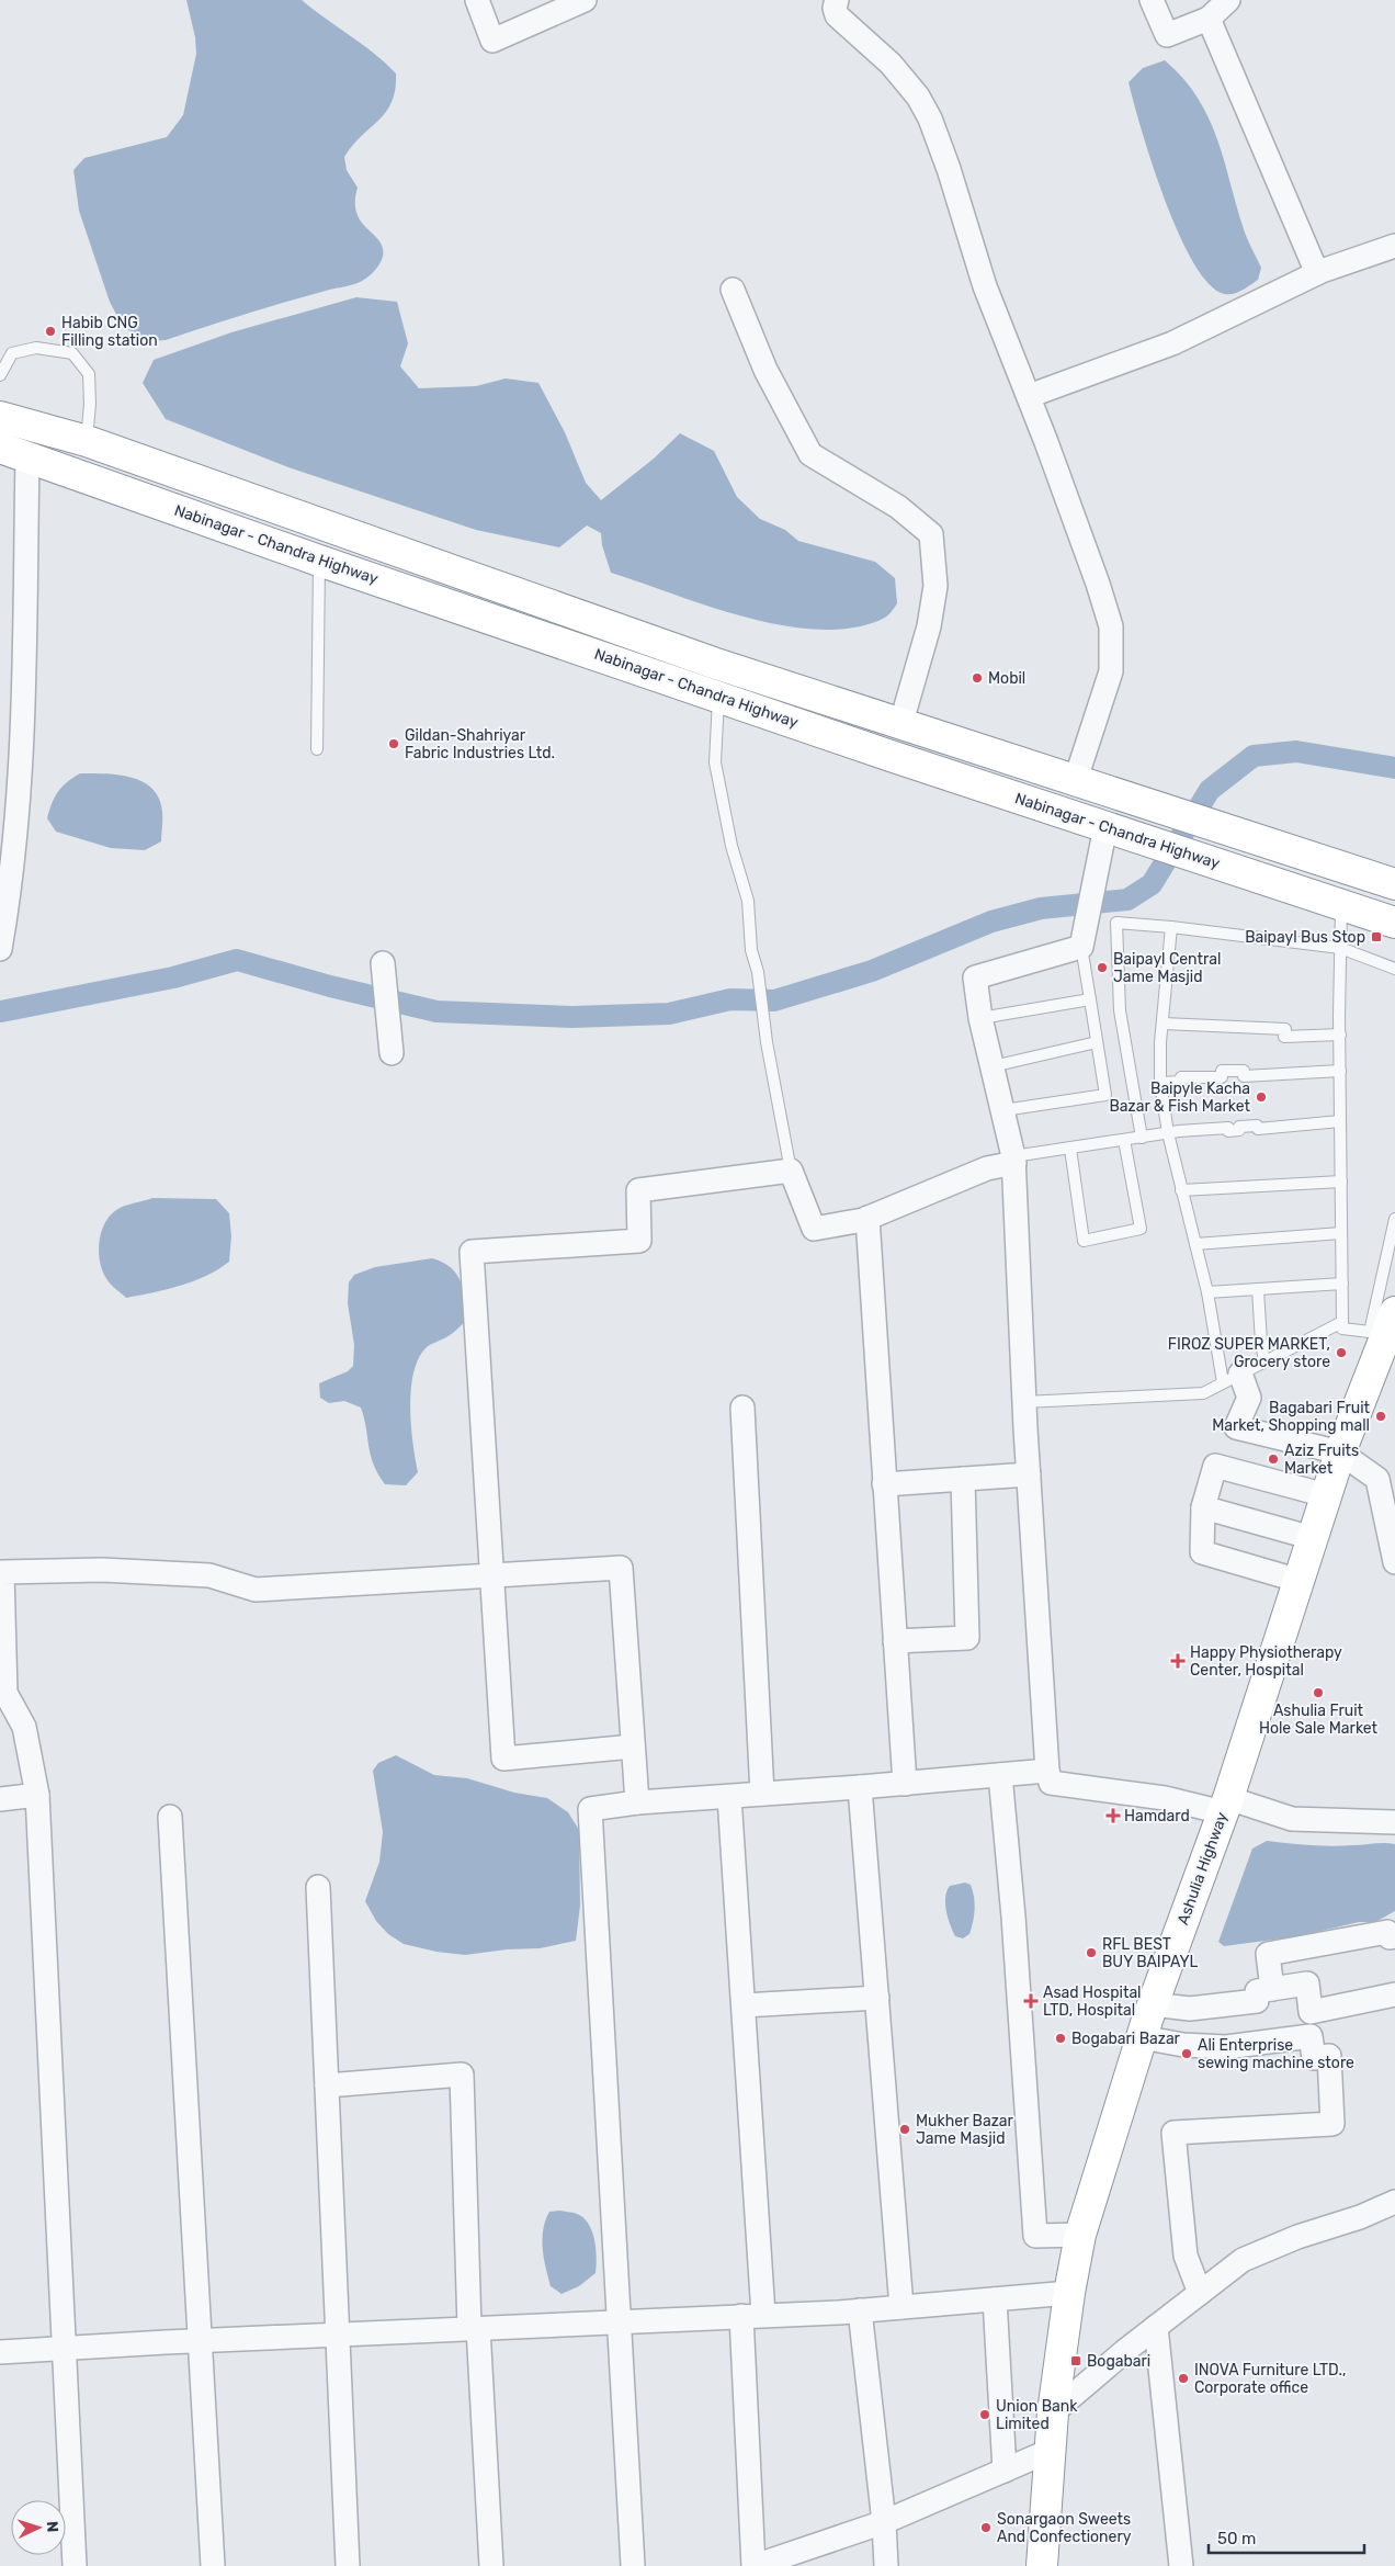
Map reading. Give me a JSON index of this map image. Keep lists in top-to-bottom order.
{
  "streets": {
    "highway": ["Nabinagar - Chandra Highway", "Ashulia Highway"]
  },
  "places": {
    "other": [
      "Habib CNG Filling station",
      "Mobil",
      "Gildan-Shahriyar Fabric Industries Ltd.",
      "Baipayl Central Jame Masjid",
      "Baipyle Kacha Bazar & Fish Market",
      "FIROZ SUPER MARKET, Grocery store",
      "Bagabari Fruit Market, Shopping mall",
      "Aziz Fruits Market",
      "Ashulia Fruit Hole Sale Market",
      "RFL BEST BUY BAIPAYL",
      "Bogabari Bazar",
      "Ali Enterprise sewing machine store",
      "Mukher Bazar Jame Masjid",
      "INOVA Furniture LTD., Corporate office",
      "Union Bank Limited",
      "Sonargaon Sweets And Confectionery"
    ],
    "transit": ["Baipayl Bus Stop", "Bogabari"],
    "health": ["Happy Physiotherapy Center, Hospital", "Hamdard", "Asad Hospital LTD, Hospital"]
  },
  "scale_bar": "50 m",
  "north": "right"
}
